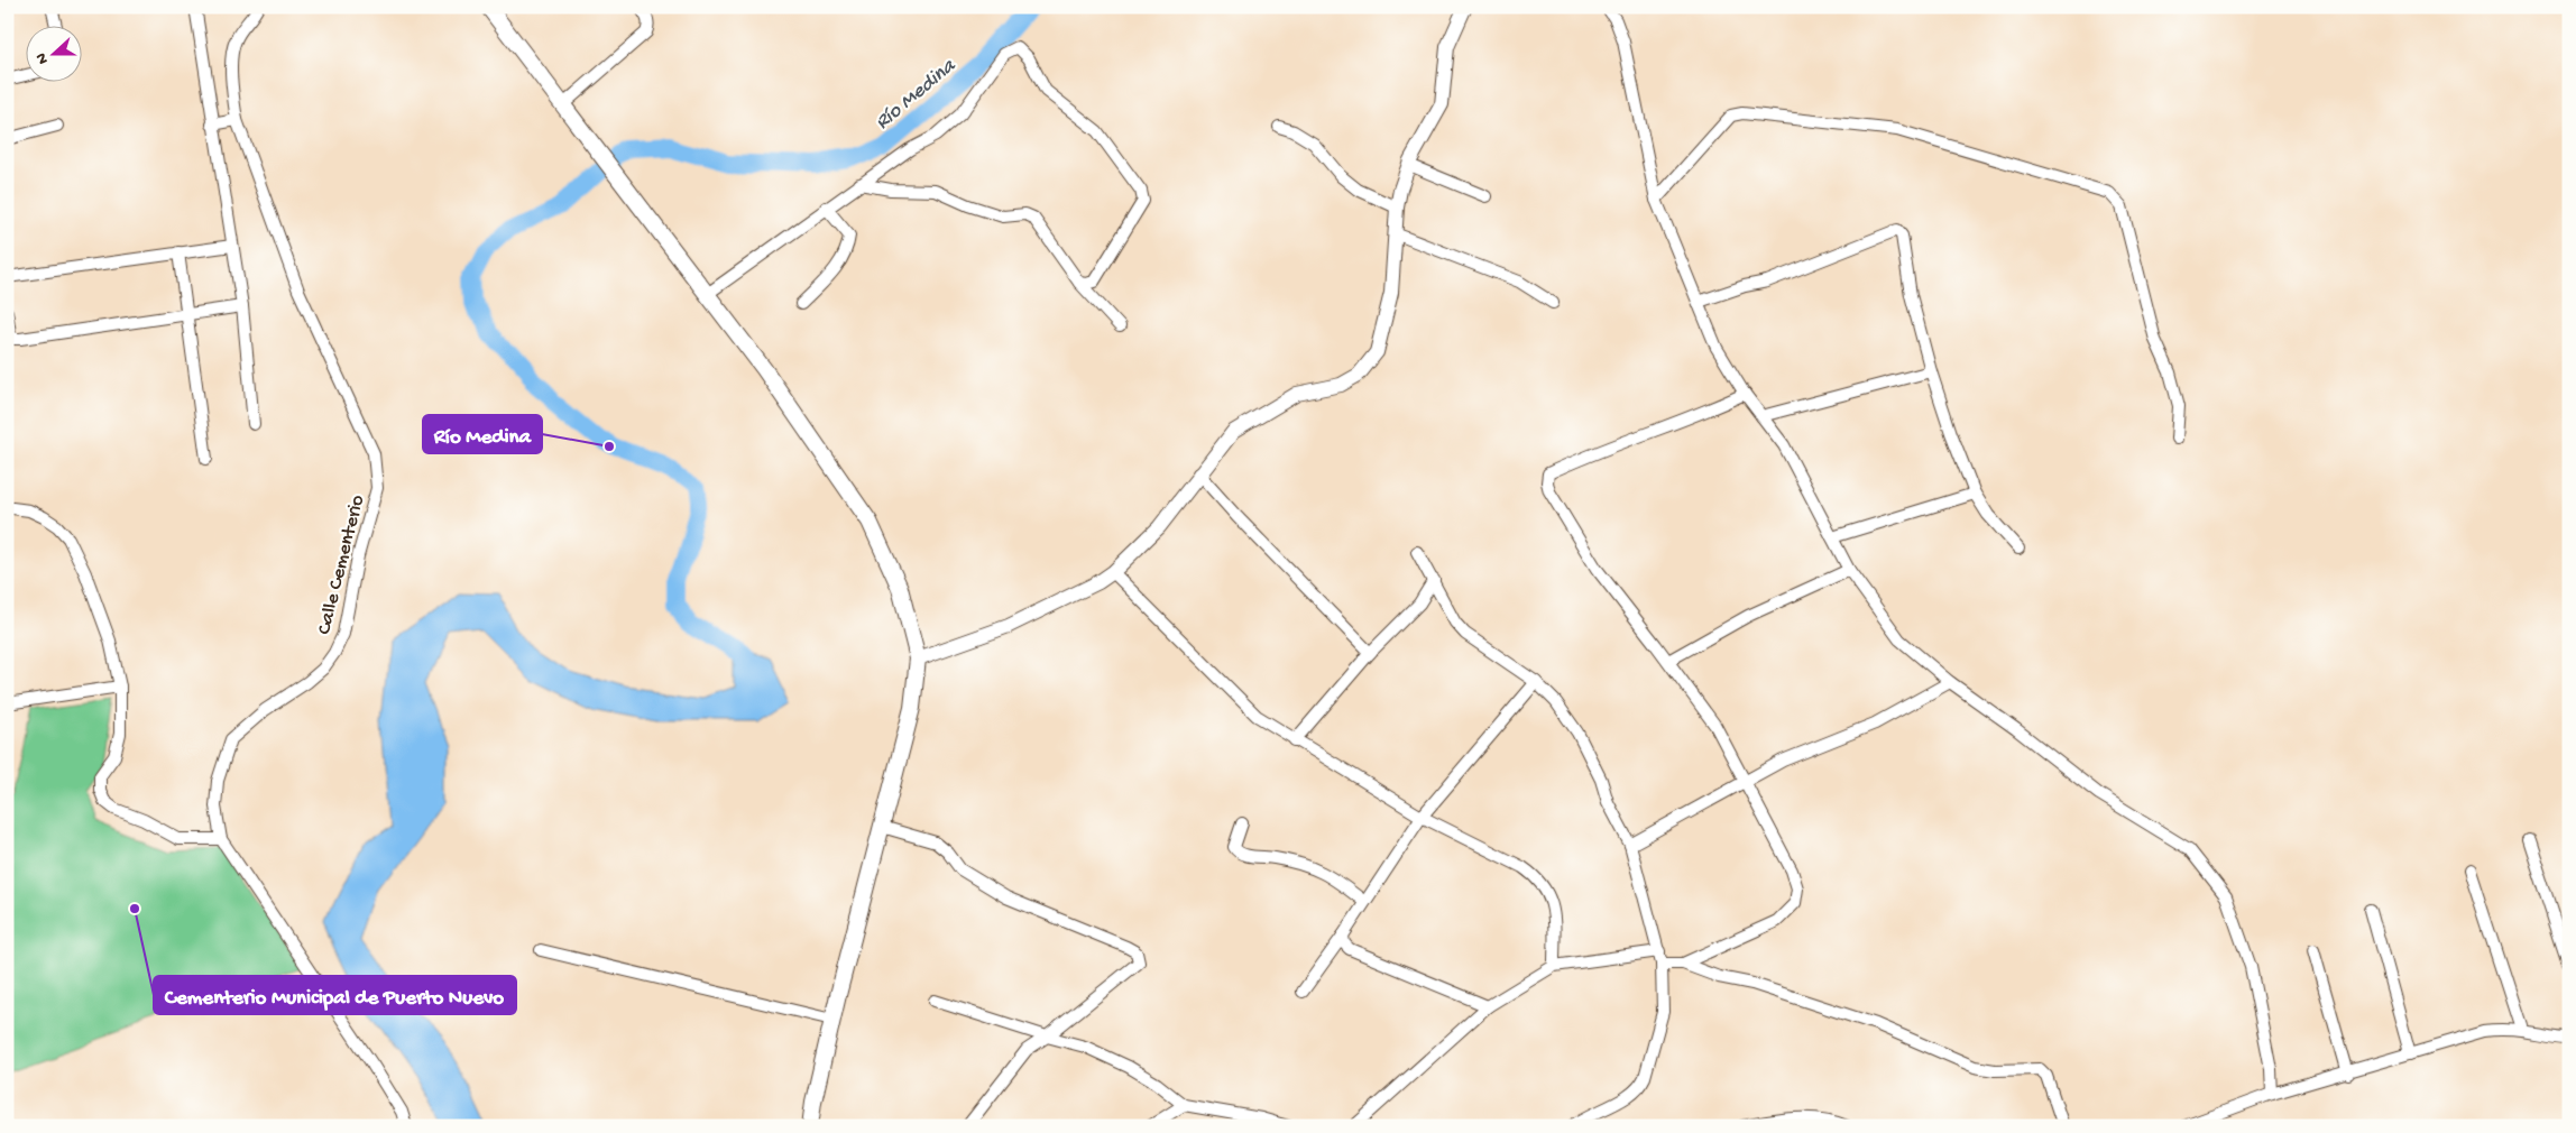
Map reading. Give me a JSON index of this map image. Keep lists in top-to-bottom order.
{
  "streets": {
    "street": ["Calle Cementerio"]
  },
  "water": ["Río Medina"],
  "places": ["Río Medina", "Cementerio Municipal de Puerto Nuevo"],
  "north": "left"
}
